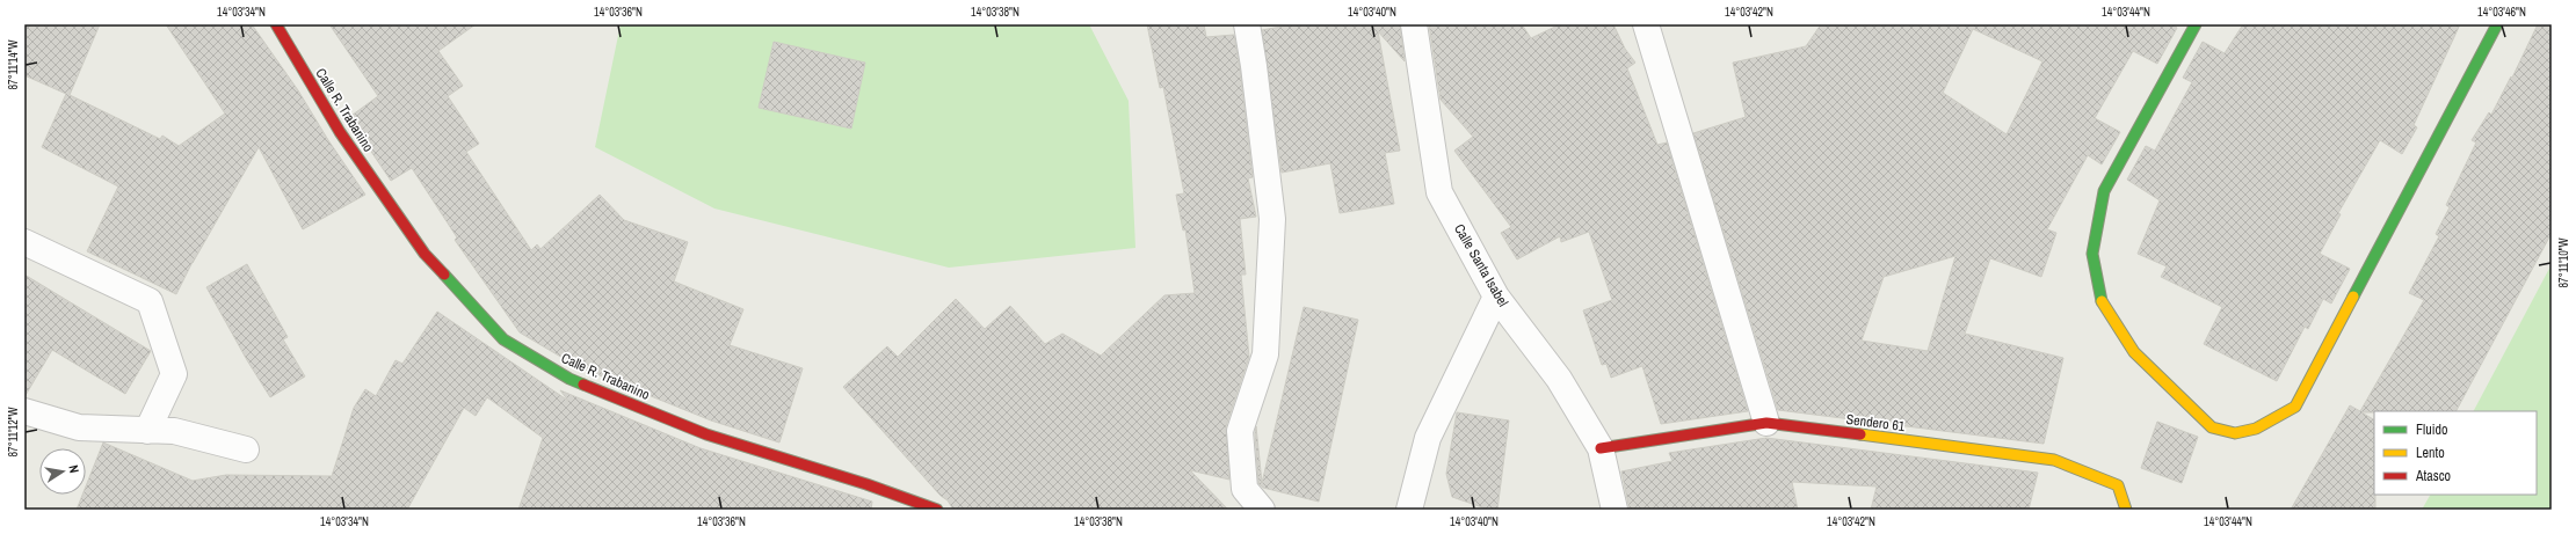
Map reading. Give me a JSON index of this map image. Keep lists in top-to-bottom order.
{
  "streets": {
    "street": ["Calle R. Trabanino", "Calle Santa Isabel", "Sendero 61"]
  },
  "crossings": [
    ["Calle Santa Isabel", "Sendero 61"]
  ],
  "legend": ["Fluido", "Lento", "Atasco"],
  "north": "right",
  "coordinates": [
    "14°03'34\"N",
    "14°03'36\"N",
    "14°03'38\"N",
    "14°03'40\"N",
    "14°03'42\"N",
    "14°03'44\"N",
    "14°03'46\"N",
    "87°11'14\"W",
    "87°11'10\"W",
    "87°11'12\"W"
  ]
}
